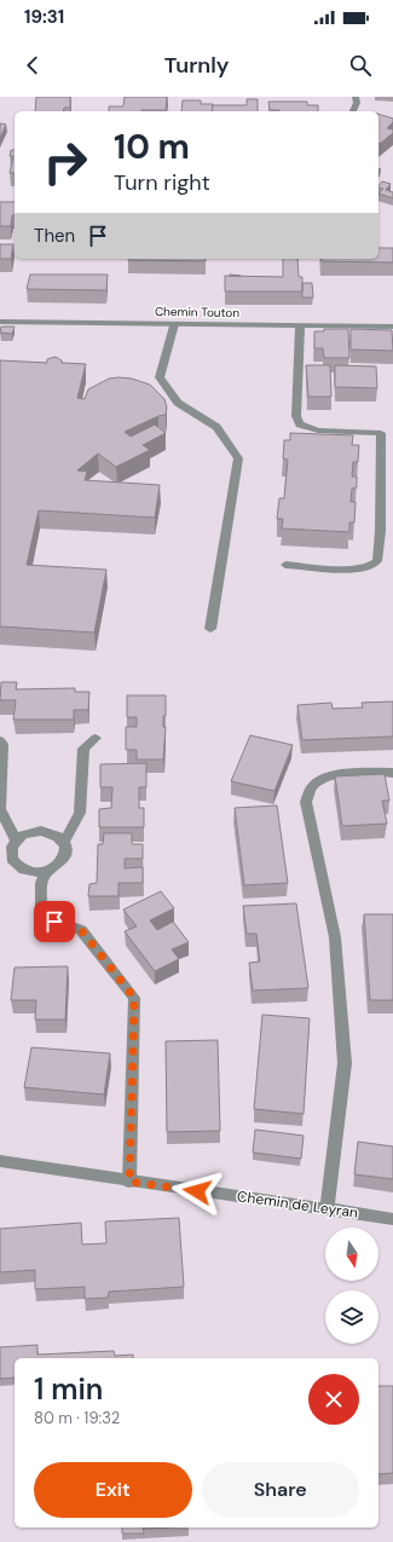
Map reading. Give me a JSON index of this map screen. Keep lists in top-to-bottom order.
{
  "streets": {
    "street": ["Chemin Touton", "Chemin de Leyran"]
  },
  "north": "bottom",
  "page": {
    "status": "19:31",
    "header": "Turnly",
    "turn": ["10 m", "Turn right"],
    "then": "Then",
    "heading": ["1 min", "80 m · 19:32"],
    "buttons": ["Exit", "Share"]
  }
}
